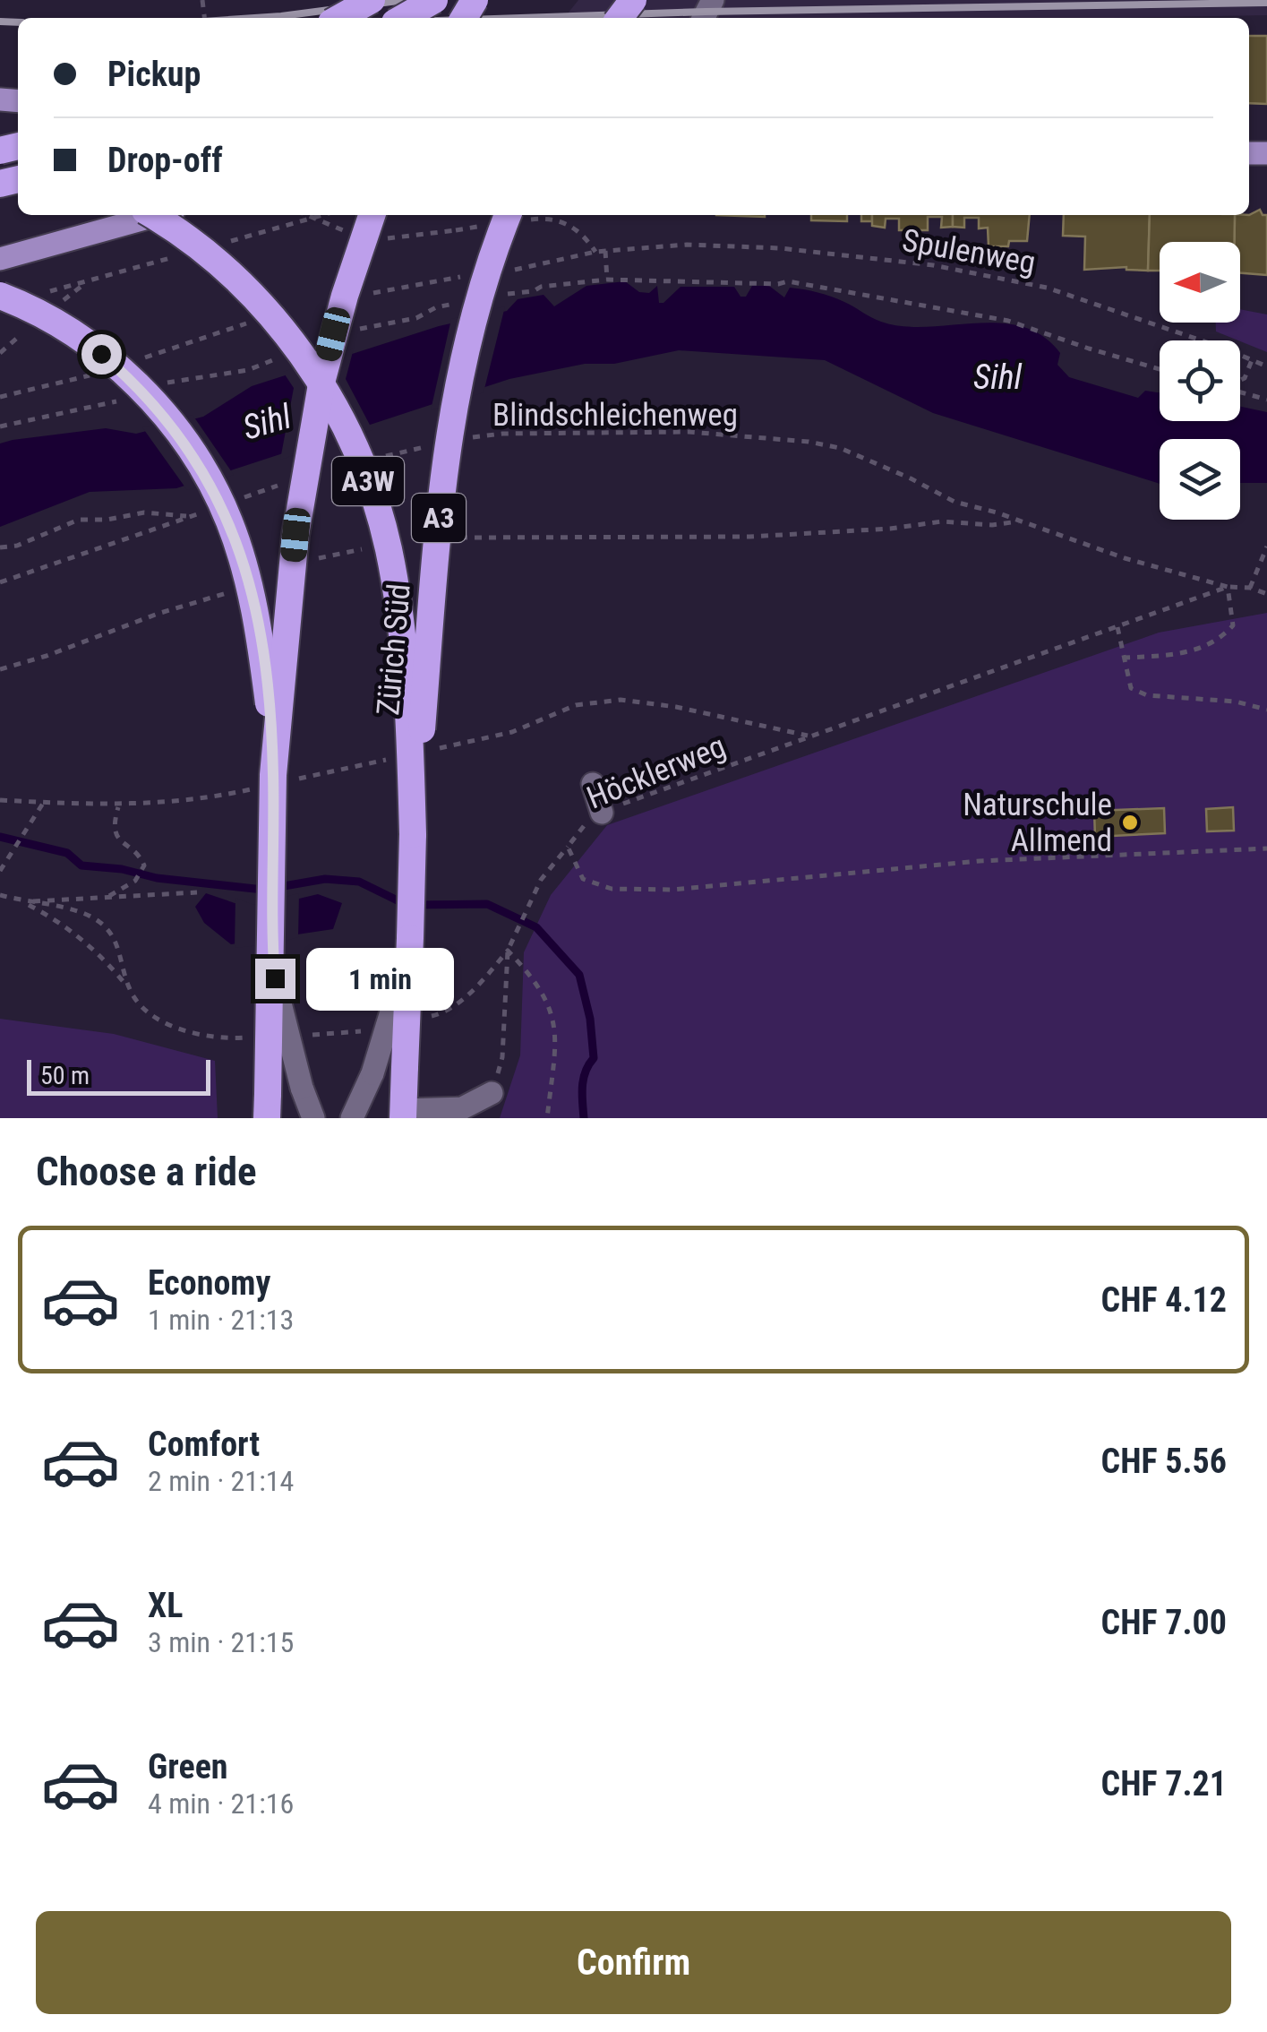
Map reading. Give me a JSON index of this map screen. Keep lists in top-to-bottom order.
{
  "streets": {
    "highway": ["A3W", "A3", "Zürich Süd"],
    "path": ["Spulenweg", "Blindschleichenweg", "Höcklerweg"]
  },
  "crossings": [
    ["Blindschleichenweg", "Höcklerweg"],
    ["A3W", "A3"],
    ["A3W", "Zürich Süd"],
    ["A3", "Zürich Süd"]
  ],
  "water": ["Sihl"],
  "places": ["Naturschule Allmend"],
  "scale_bar": "50 m",
  "north": "left",
  "page": {
    "banner": ["Pickup", "Drop-off"],
    "bubble": "1 min",
    "scale": "50 m",
    "heading": "Choose a ride",
    "list": [
      {
        "name": "Economy",
        "note": "1 min · 21:13",
        "value": "CHF 4.12"
      },
      {
        "name": "Comfort",
        "note": "2 min · 21:14",
        "value": "CHF 5.56"
      },
      {
        "name": "XL",
        "note": "3 min · 21:15",
        "value": "CHF 7.00"
      },
      {
        "name": "Green",
        "note": "4 min · 21:16",
        "value": "CHF 7.21"
      }
    ],
    "buttons": "Confirm"
  }
}
